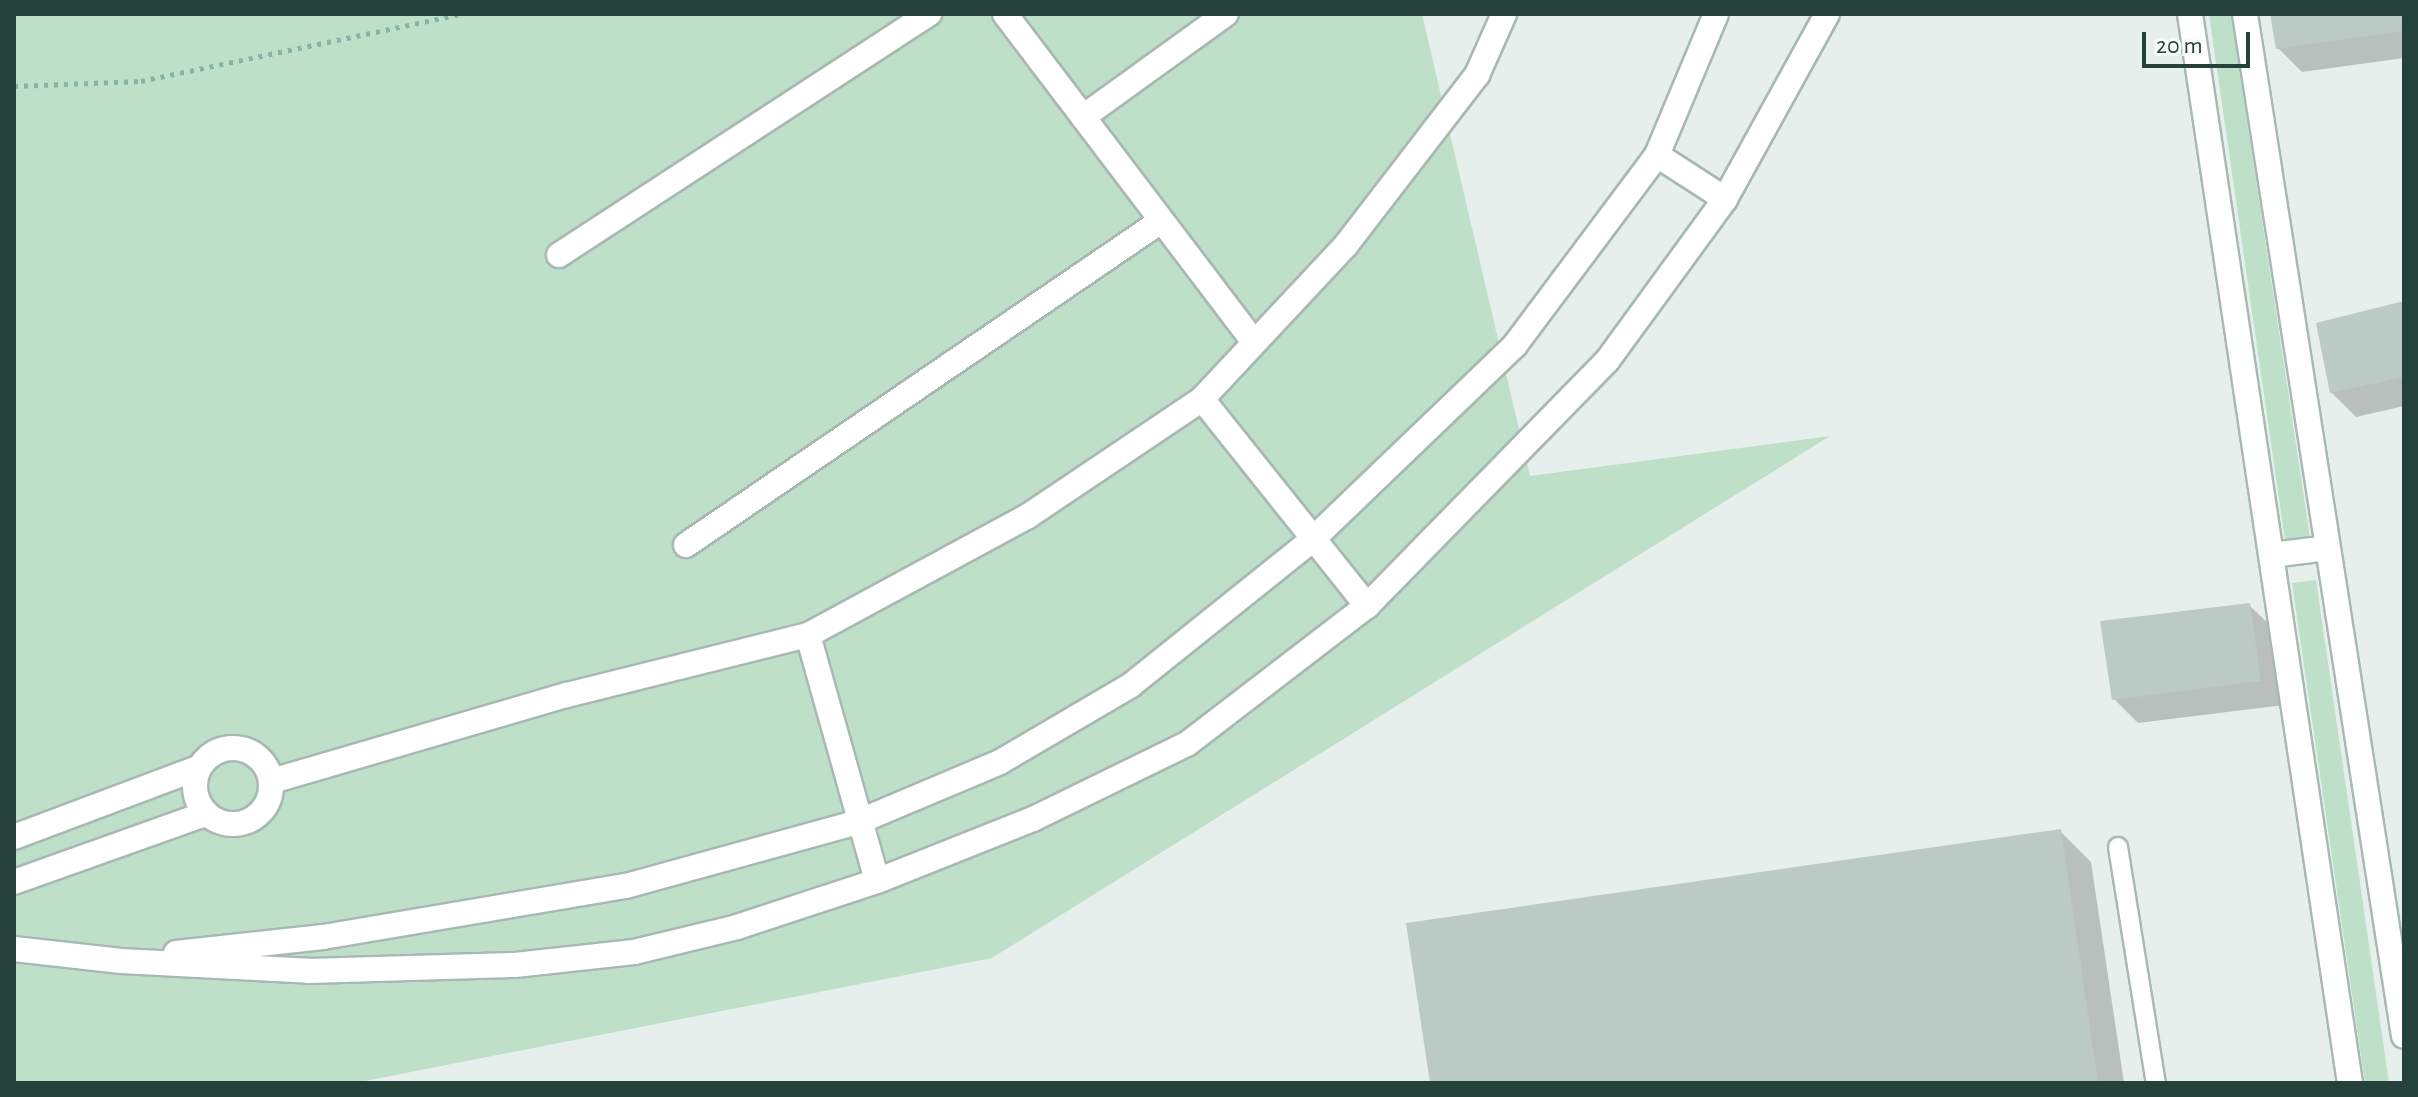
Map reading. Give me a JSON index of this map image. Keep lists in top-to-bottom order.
{
  "scale_bar": "20 m"
}
